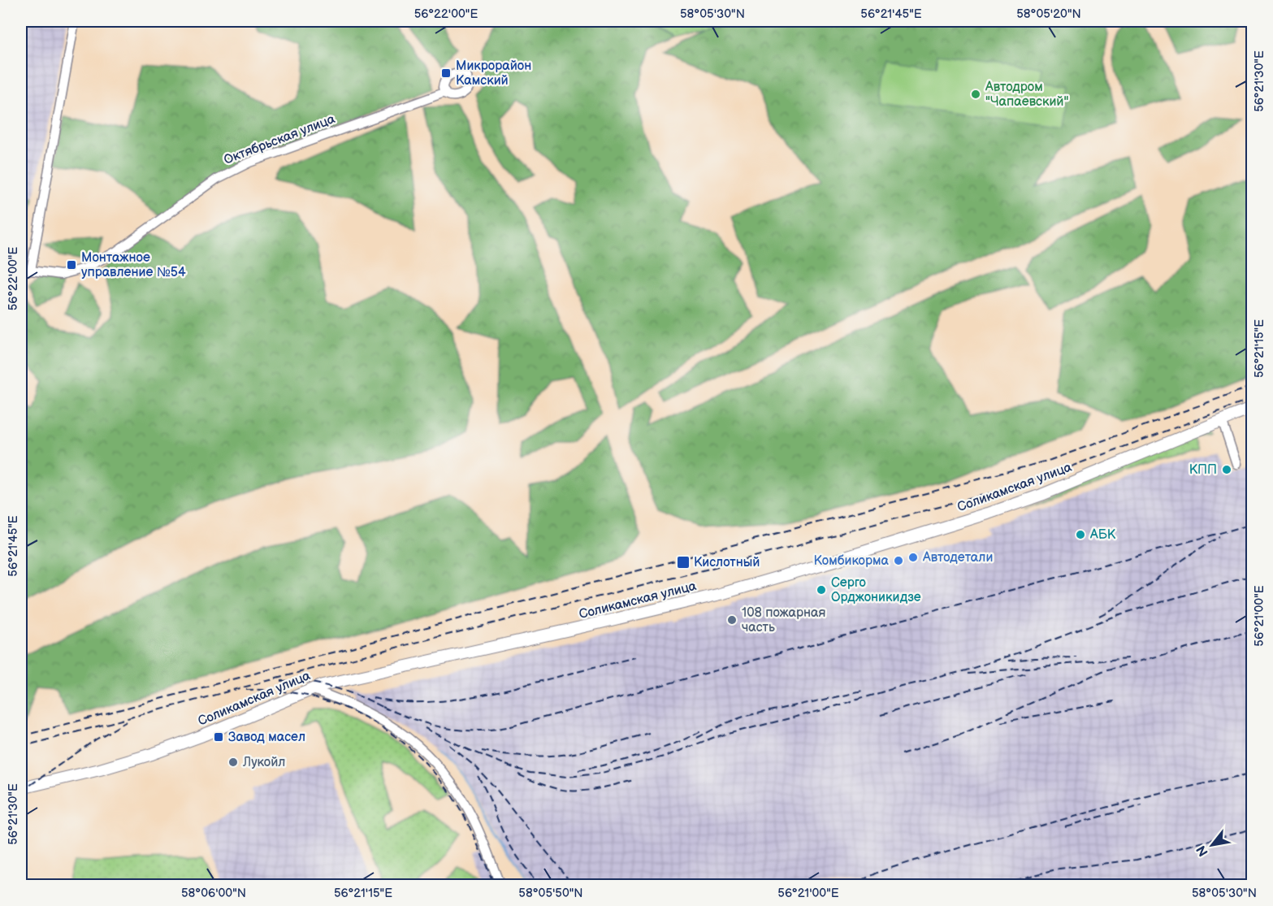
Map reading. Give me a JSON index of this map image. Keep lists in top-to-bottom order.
{
  "streets": {
    "main road": ["Соликамская улица"],
    "street": ["Октябрьская улица"]
  },
  "places": {
    "transit": [
      "Микрорайон Камский",
      "Монтажное управление №54",
      "Кислотный",
      "Завод масел"
    ],
    "other": [
      "Автодром \"Чапаевский\"",
      "КПП",
      "АБК",
      "Автодетали",
      "Комбикорма",
      "Серго Орджоникидзе",
      "108 пожарная часть",
      "Лукойл"
    ]
  },
  "north": "bottom left",
  "coordinates": [
    "56°22'00\"E",
    "58°05'30\"N",
    "56°21'45\"E",
    "58°05'20\"N",
    "56°21'30\"E",
    "56°21'15\"E",
    "56°21'00\"E",
    "58°06'00\"N",
    "58°05'50\"N"
  ]
}
